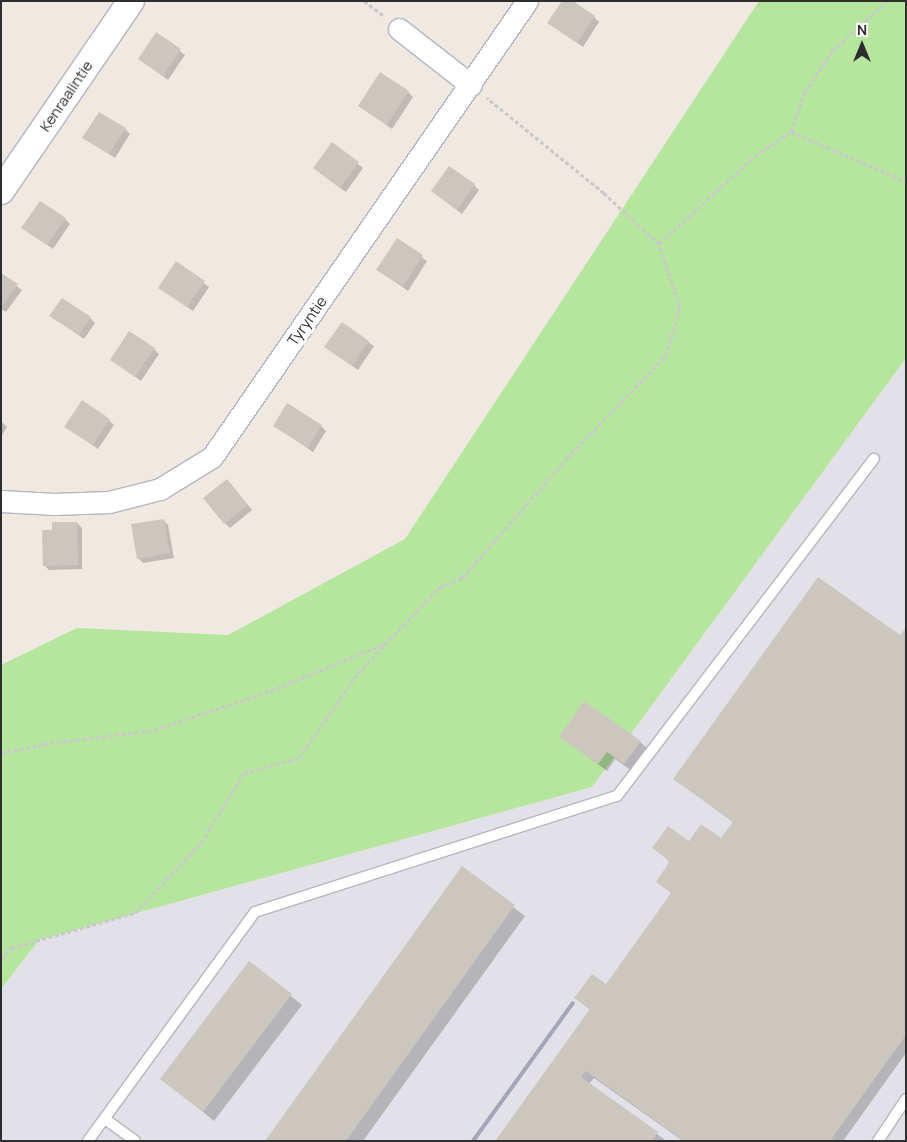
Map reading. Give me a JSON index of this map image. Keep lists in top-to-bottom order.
{
  "streets": {
    "street": ["Kenraalintie", "Tyryntie"]
  },
  "north": "top"
}
